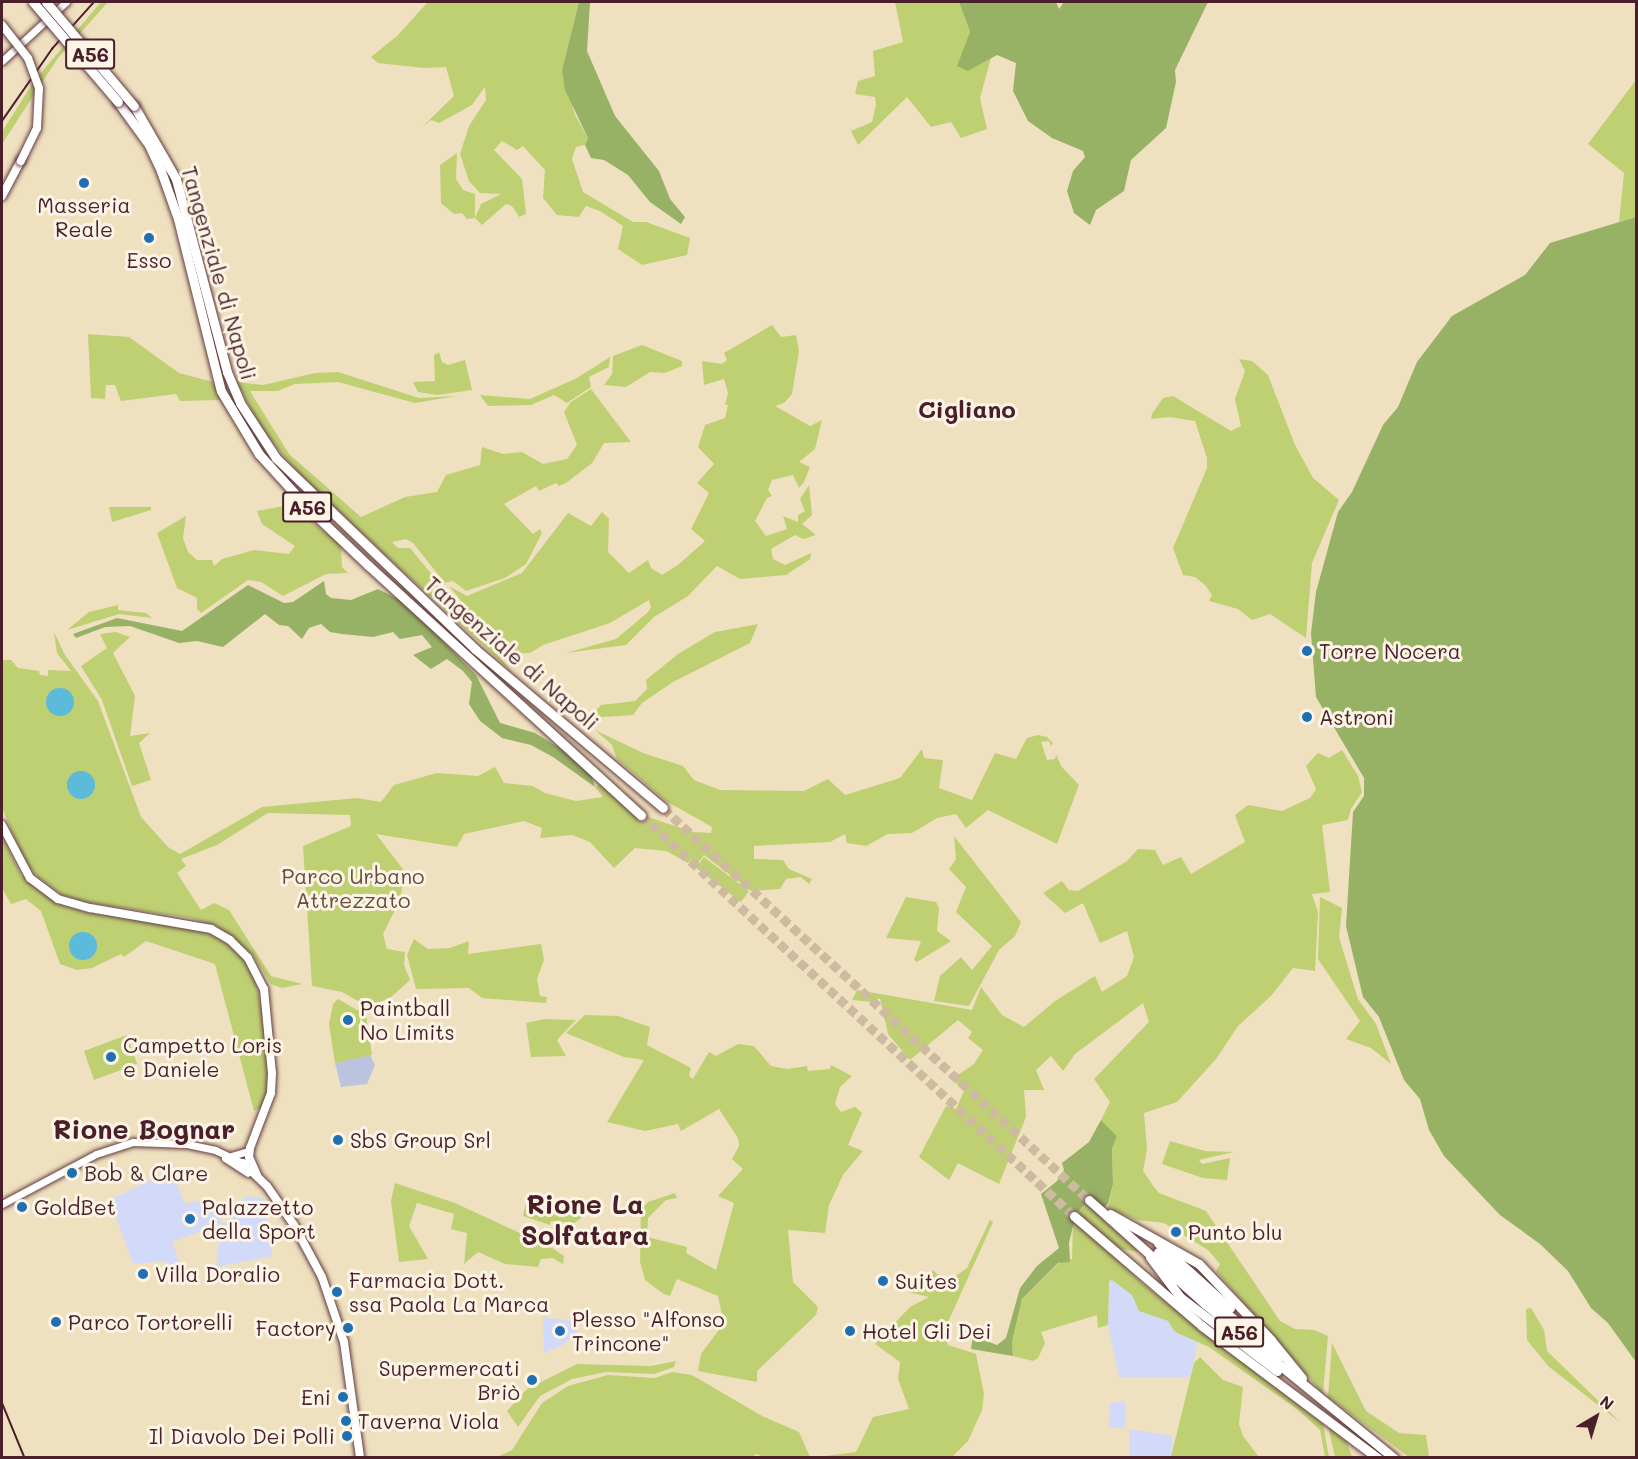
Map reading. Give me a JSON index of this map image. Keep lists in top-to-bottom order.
{
  "streets": {
    "highway": ["A56", "Tangenziale di Napoli"]
  },
  "districts": ["Cigliano", "Rione Bognar", "Rione La Solfatara"],
  "parks": ["Parco Urbano Attrezzato"],
  "places": [
    "Masseria Reale",
    "Esso",
    "Torre Nocera",
    "Astroni",
    "Paintball No Limits",
    "Campetto Loris e Daniele",
    "SbS Group Srl",
    "Bob & Clare",
    "GoldBet",
    "Palazzetto della Sport",
    "Punto blu",
    "Villa Doralio",
    "Suites",
    "Farmacia Dott. ssa Paola La Marca",
    "Parco Tortorelli",
    "Factory",
    "Plesso \"Alfonso Trincone\"",
    "Hotel Gli Dei",
    "Supermercati Briò",
    "Eni",
    "Taverna Viola",
    "Il Diavolo Dei Polli"
  ],
  "north": "top right"
}
